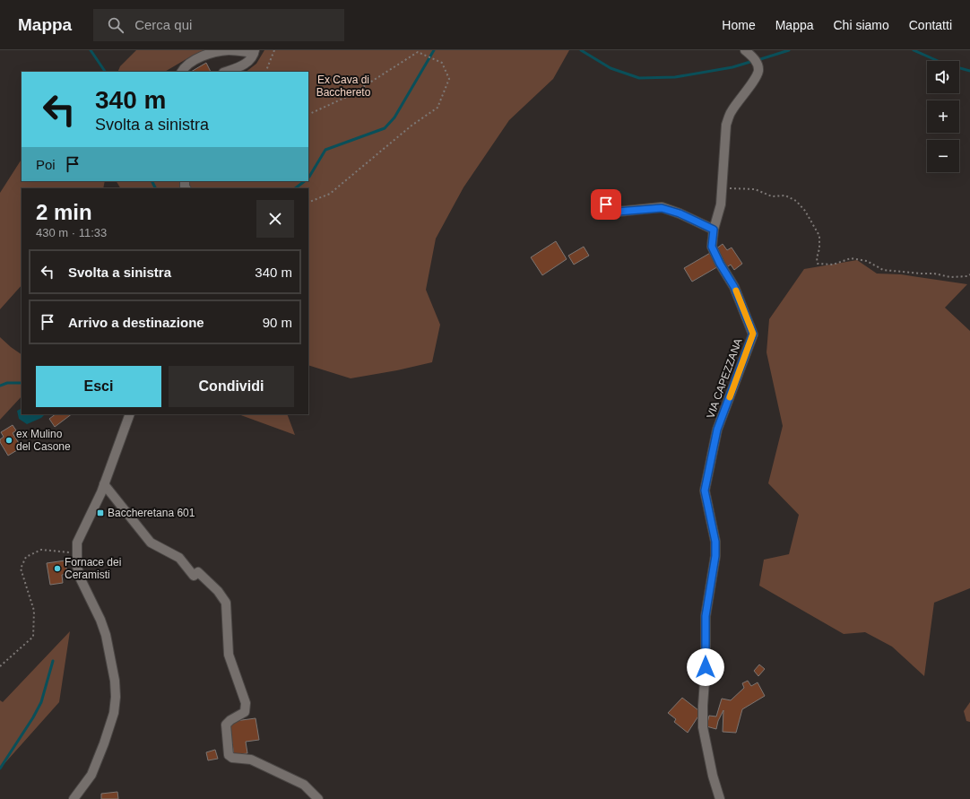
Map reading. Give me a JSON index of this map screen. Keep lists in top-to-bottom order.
{
  "streets": {
    "street": ["VIA CAPEZZANA"]
  },
  "parks": ["Ex Cava di Bacchereto"],
  "places": {
    "other": ["ex Mulino del Casone", "Fornace dei Ceramisti"],
    "transit": ["Baccheretana 601"]
  },
  "page": {
    "header": "Mappa",
    "search": "Cerca qui",
    "nav": [
      "Home",
      "Mappa",
      "Chi siamo",
      "Contatti"
    ],
    "map_buttons": ["+", "−"],
    "turn": ["340 m", "Svolta a sinistra"],
    "then": "Poi",
    "heading": ["2 min", "430 m · 11:33"],
    "list": [
      {
        "name": "Svolta a sinistra",
        "value": "340 m"
      },
      {
        "name": "Arrivo a destinazione",
        "value": "90 m"
      }
    ],
    "buttons": ["Esci", "Condividi"]
  }
}
